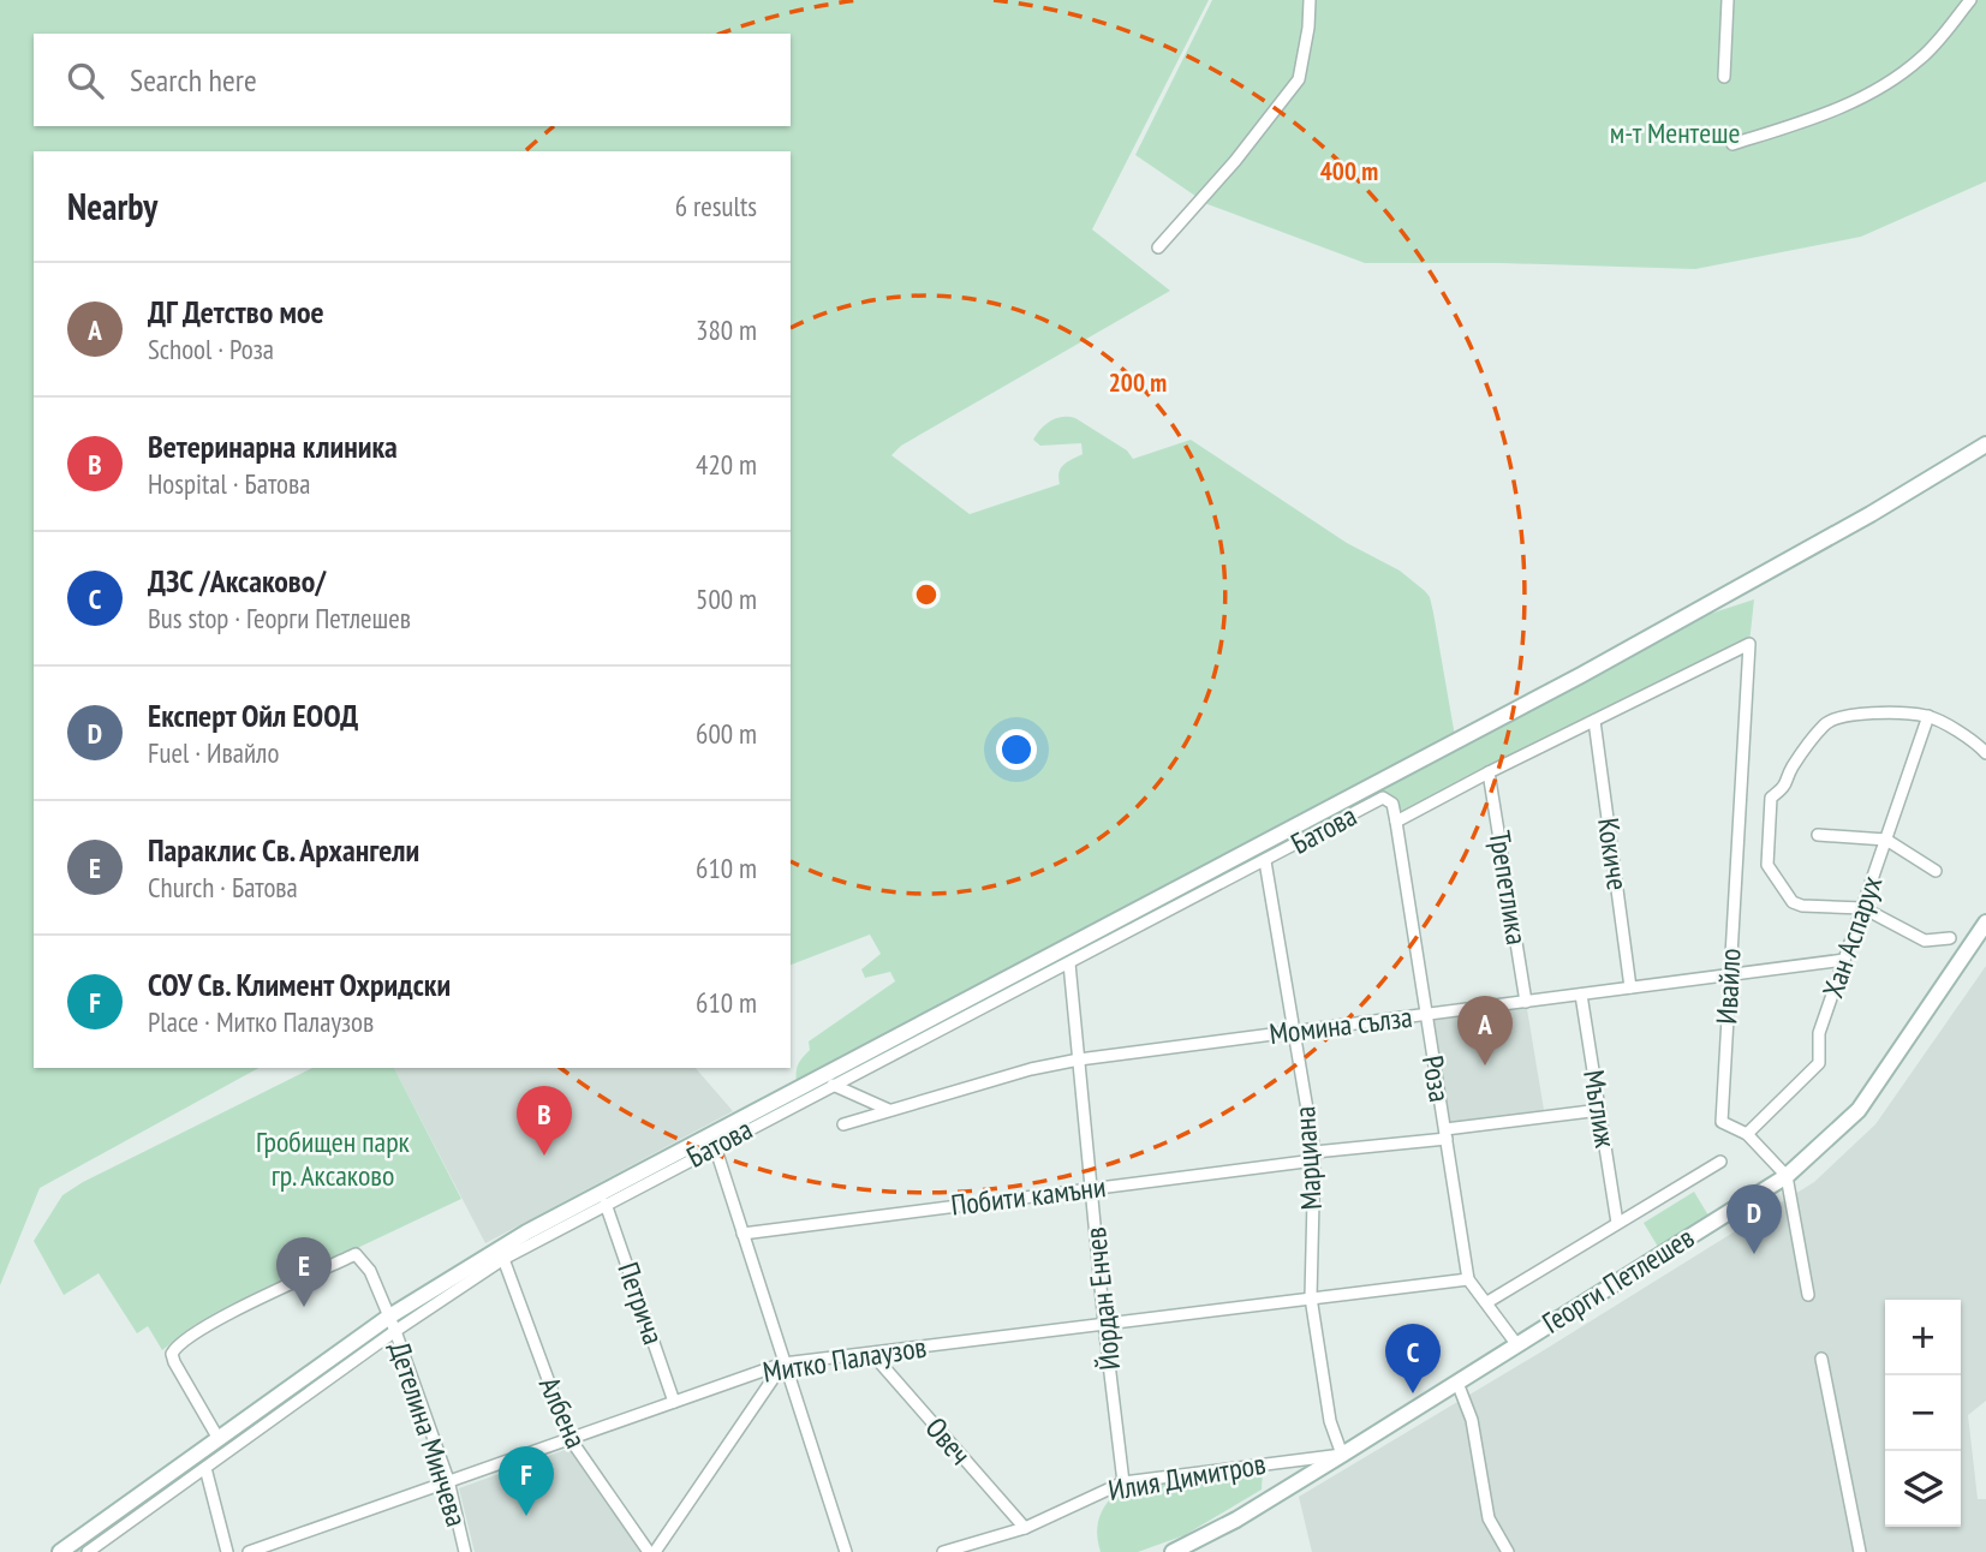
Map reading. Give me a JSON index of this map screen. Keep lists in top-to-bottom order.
{
  "streets": {
    "main road": ["Георги Петлешев"],
    "street": [
      "Батова",
      "Кокиче",
      "Трепетлика",
      "Хан Аспарух",
      "Ивайло",
      "Момина сълза",
      "Роза",
      "Мъглиж",
      "Марциана",
      "Побити камъни",
      "Йордан Енчев",
      "Петрича",
      "Митко Палаузов",
      "Албена",
      "Детелина Минчева",
      "Овеч",
      "Илия Димитров"
    ]
  },
  "crossings": [
    ["Батова", "Кокиче"],
    ["Батова", "Трепетлика"],
    ["Батова", "Ивайло"],
    ["Батова", "Роза"],
    ["Батова", "Марциана"],
    ["Батова", "Йордан Енчев"],
    ["Батова", "Петрича"],
    ["Батова", "Албена"],
    ["Батова", "Детелина Минчева"],
    ["Кокиче", "Момина сълза"],
    ["Трепетлика", "Момина сълза"],
    ["Хан Аспарух", "Ивайло"],
    ["Хан Аспарух", "Момина сълза"],
    ["Ивайло", "Момина сълза"],
    ["Ивайло", "Георги Петлешев"],
    ["Момина сълза", "Роза"],
    ["Момина сълза", "Мъглиж"],
    ["Момина сълза", "Марциана"],
    ["Момина сълза", "Йордан Енчев"],
    ["Роза", "Побити камъни"],
    ["Роза", "Митко Палаузов"],
    ["Мъглиж", "Побити камъни"],
    ["Марциана", "Побити камъни"],
    ["Марциана", "Георги Петлешев"],
    ["Марциана", "Митко Палаузов"],
    ["Марциана", "Илия Димитров"],
    ["Побити камъни", "Йордан Енчев"],
    ["Георги Петлешев", "Илия Димитров"],
    ["Йордан Енчев", "Митко Палаузов"],
    ["Йордан Енчев", "Илия Димитров"],
    ["Петрича", "Митко Палаузов"],
    ["Митко Палаузов", "Албена"],
    ["Митко Палаузов", "Детелина Минчева"],
    ["Митко Палаузов", "Овеч"],
    ["Овеч", "Илия Димитров"]
  ],
  "parks": ["м-т Ментeше", "Гробищен парк гр. Аксаково"],
  "page": {
    "search": "Search here",
    "heading": ["Nearby", "6 results"],
    "list": [
      {
        "mark": "A",
        "name": "ДГ Детство мое",
        "note": "School · Роза",
        "value": "380 m"
      },
      {
        "mark": "B",
        "name": "Ветеринарна клиника",
        "note": "Hospital · Батова",
        "value": "420 m"
      },
      {
        "mark": "C",
        "name": "ДЗС /Аксаково/",
        "note": "Bus stop · Георги Петлешев",
        "value": "500 m"
      },
      {
        "mark": "D",
        "name": "Експерт Ойл ЕООД",
        "note": "Fuel · Ивайло",
        "value": "600 m"
      },
      {
        "mark": "E",
        "name": "Параклис Св. Архангели",
        "note": "Church · Батова",
        "value": "610 m"
      },
      {
        "mark": "F",
        "name": "СОУ Св. Климент Охридски",
        "note": "Place · Митко Палаузов",
        "value": "610 m"
      }
    ],
    "pins": [
      "A",
      "B",
      "D",
      "E",
      "C",
      "F"
    ],
    "map_buttons": ["+", "−"]
  },
  "rings": ["400 m", "200 m"]
}
